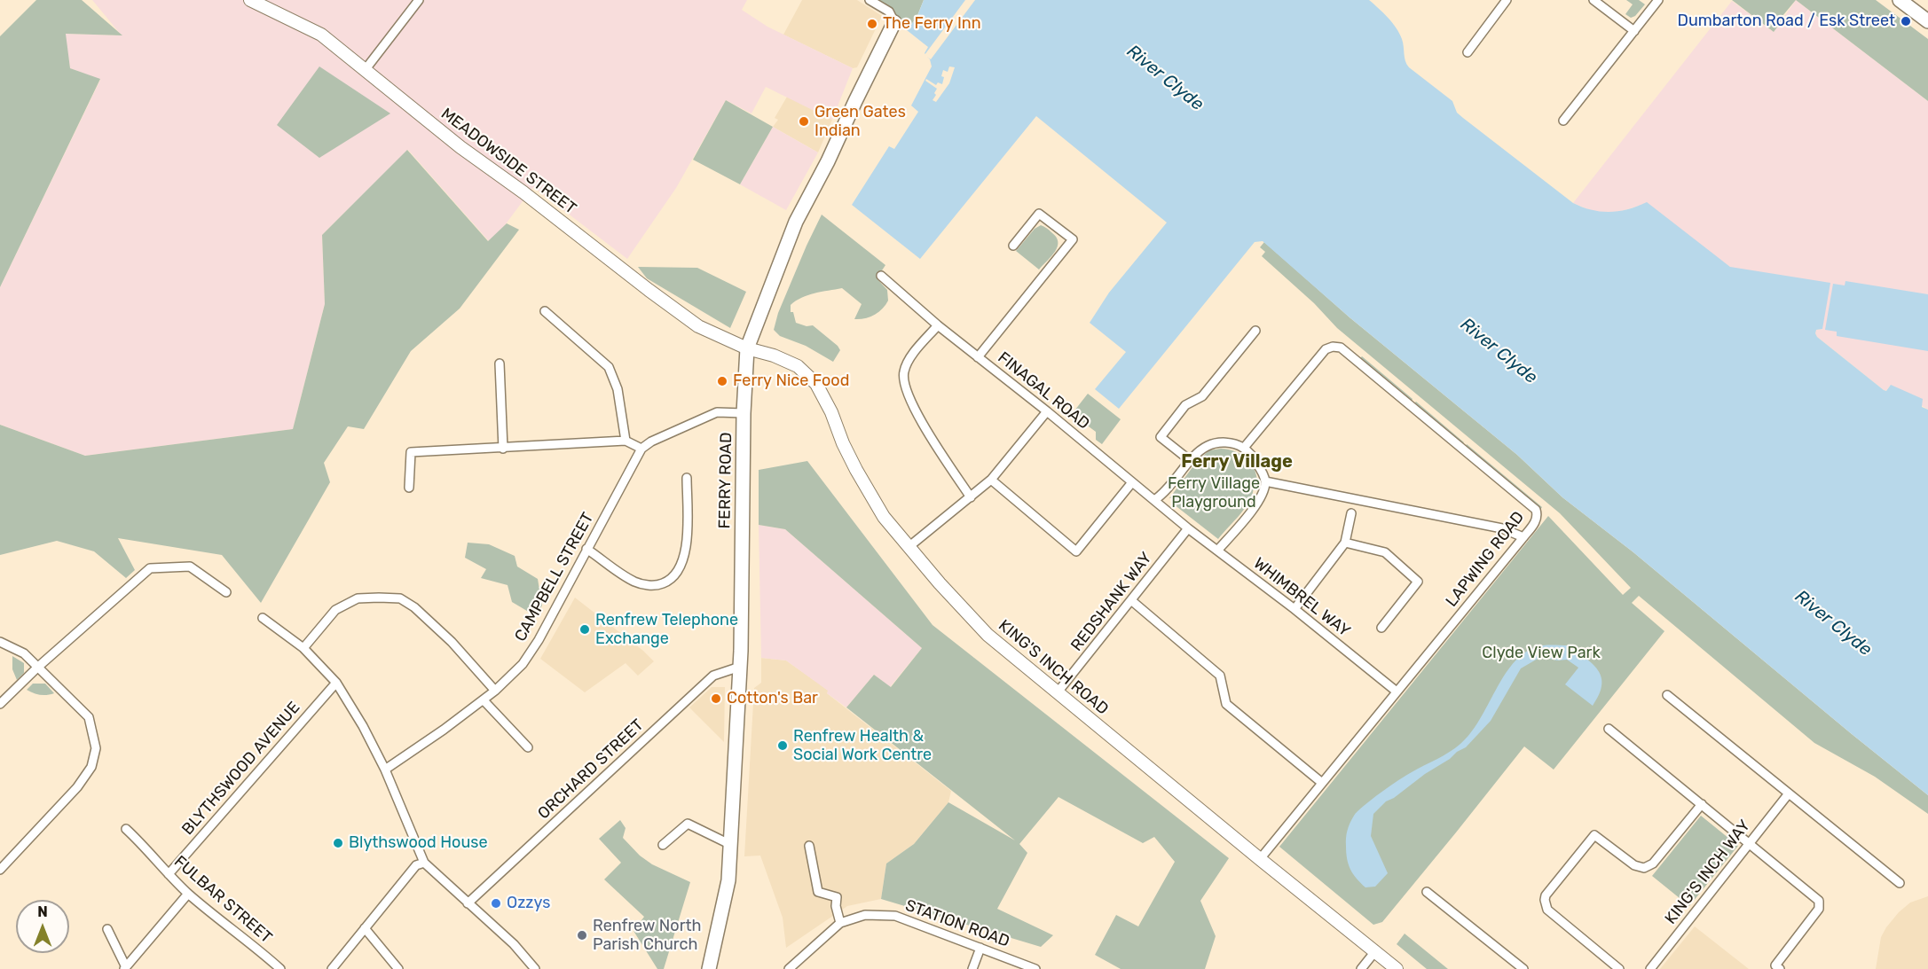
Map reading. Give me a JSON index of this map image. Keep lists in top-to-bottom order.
{
  "streets": {
    "main road": ["FERRY ROAD"],
    "street": [
      "MEADOWSIDE STREET",
      "FINAGAL ROAD",
      "LAPWING ROAD",
      "CAMPBELL STREET",
      "WHIMBREL WAY",
      "REDSHANK WAY",
      "KING'S INCH ROAD",
      "BLYTHSWOOD AVENUE",
      "ORCHARD STREET",
      "KING'S INCH WAY",
      "FULBAR STREET",
      "STATION ROAD"
    ]
  },
  "crossings": [
    ["MEADOWSIDE STREET", "FERRY ROAD"],
    ["MEADOWSIDE STREET", "KING'S INCH ROAD"],
    ["FINAGAL ROAD", "WHIMBREL WAY"],
    ["FINAGAL ROAD", "REDSHANK WAY"],
    ["FERRY ROAD", "KING'S INCH ROAD"],
    ["FERRY ROAD", "ORCHARD STREET"],
    ["LAPWING ROAD", "WHIMBREL WAY"],
    ["LAPWING ROAD", "KING'S INCH ROAD"],
    ["WHIMBREL WAY", "REDSHANK WAY"],
    ["REDSHANK WAY", "KING'S INCH ROAD"],
    ["BLYTHSWOOD AVENUE", "FULBAR STREET"]
  ],
  "districts": ["Ferry Village"],
  "water": ["River Clyde"],
  "parks": ["Ferry Village Playground", "Clyde View Park"],
  "places": [
    "Dumbarton Road / Esk Street",
    "The Ferry Inn",
    "Green Gates Indian",
    "Ferry Nice Food",
    "Renfrew Telephone Exchange",
    "Cotton's Bar",
    "Renfrew Health & Social Work Centre",
    "Blythswood House",
    "Ozzys",
    "Renfrew North Parish Church"
  ],
  "north": "top"
}
